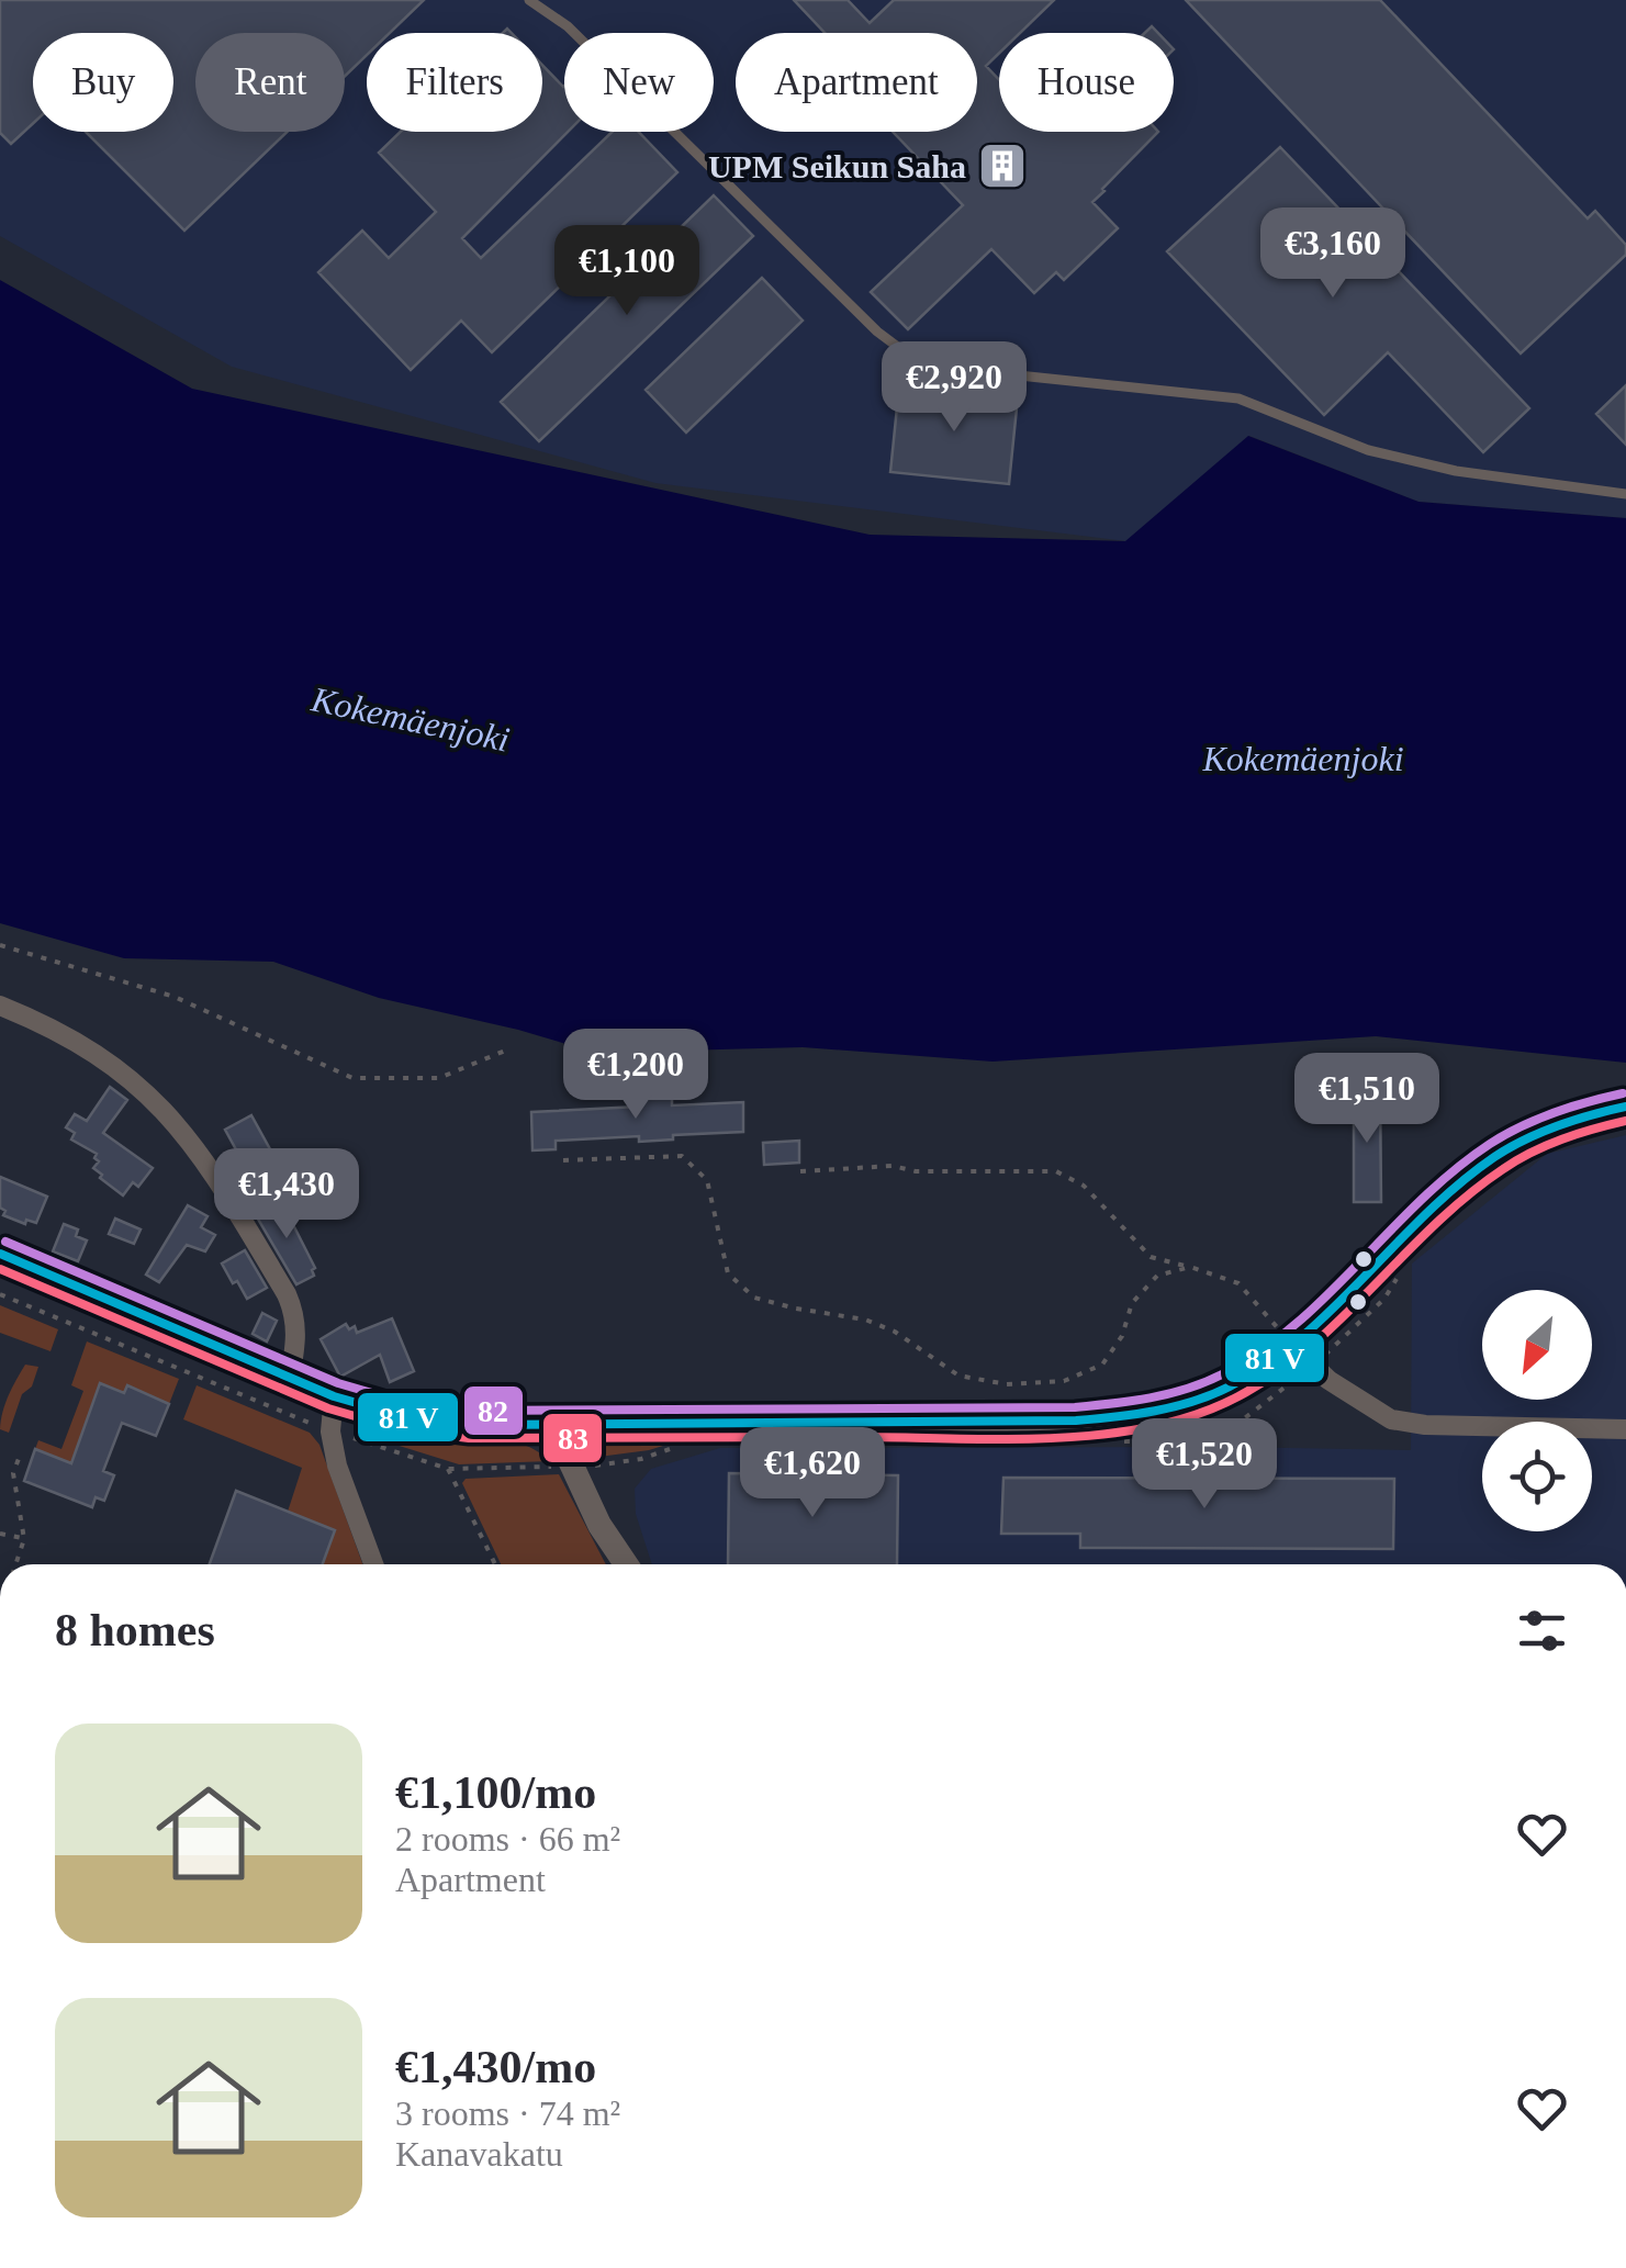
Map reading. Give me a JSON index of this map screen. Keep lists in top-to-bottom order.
{
  "water": ["Kokemäenjoki"],
  "places": {
    "building": ["UPM Seikun Saha"]
  },
  "lines": ["transit line 82", "transit line 83"],
  "north": "bottom left",
  "page": {
    "chip": [
      "Buy",
      "Rent",
      "Filters",
      "New",
      "Apartment",
      "House"
    ],
    "price": [
      "€3,160",
      "€1,100",
      "€2,920",
      "€1,200",
      "€1,510",
      "€1,430",
      "€1,520",
      "€1,620"
    ],
    "heading": "8 homes",
    "list": [
      {
        "name": "€1,100/mo",
        "note": "2 rooms · 66 m² · Apartment"
      },
      {
        "name": "€1,430/mo",
        "note": "3 rooms · 74 m² · Kanavakatu"
      }
    ]
  }
}
